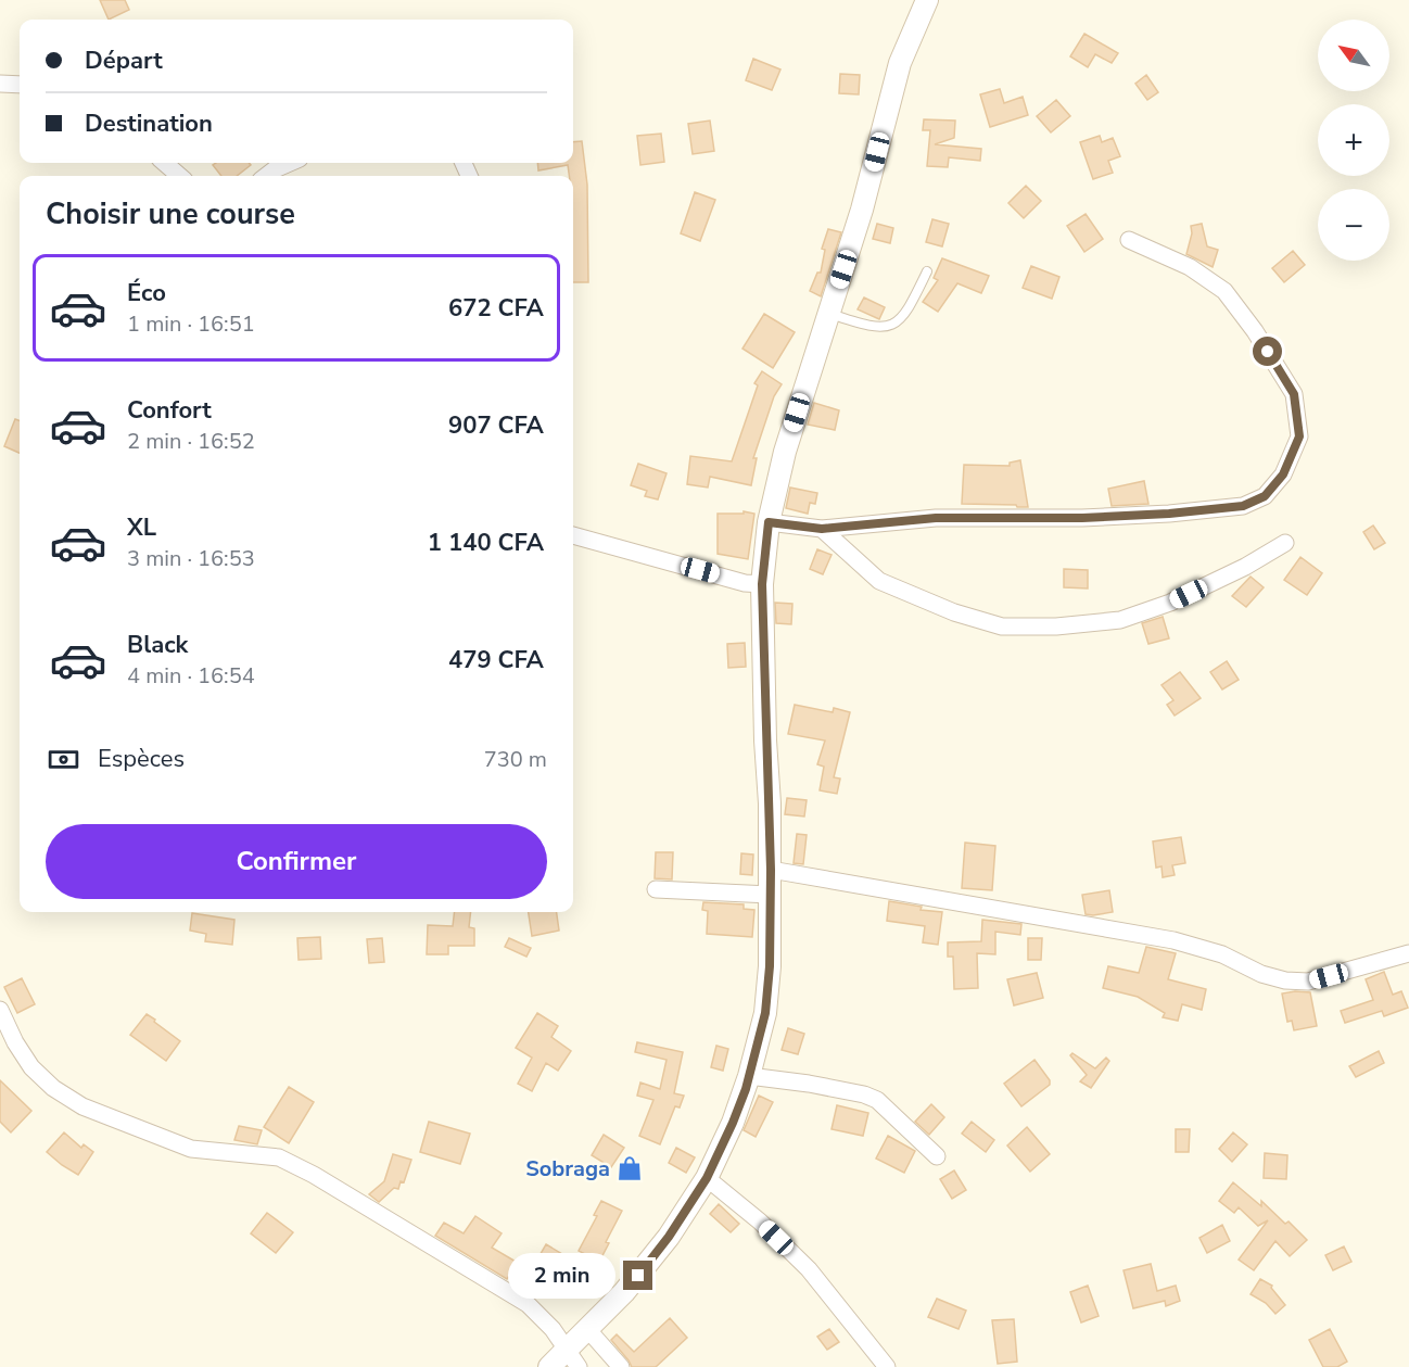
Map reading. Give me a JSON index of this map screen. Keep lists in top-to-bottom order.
{
  "places": {
    "shop": ["Sobraga"]
  },
  "north": "top left",
  "page": {
    "map_buttons": ["+", "−"],
    "banner": ["Départ", "Destination"],
    "heading": "Choisir une course",
    "list": [
      {
        "name": "Éco",
        "note": "1 min · 16:51",
        "value": "672 CFA"
      },
      {
        "name": "Confort",
        "note": "2 min · 16:52",
        "value": "907 CFA"
      },
      {
        "name": "XL",
        "note": "3 min · 16:53",
        "value": "1 140 CFA"
      },
      {
        "name": "Black",
        "note": "4 min · 16:54",
        "value": "479 CFA"
      }
    ],
    "pay": ["Espèces", "730 m"],
    "buttons": "Confirmer",
    "bubble": "2 min"
  }
}
